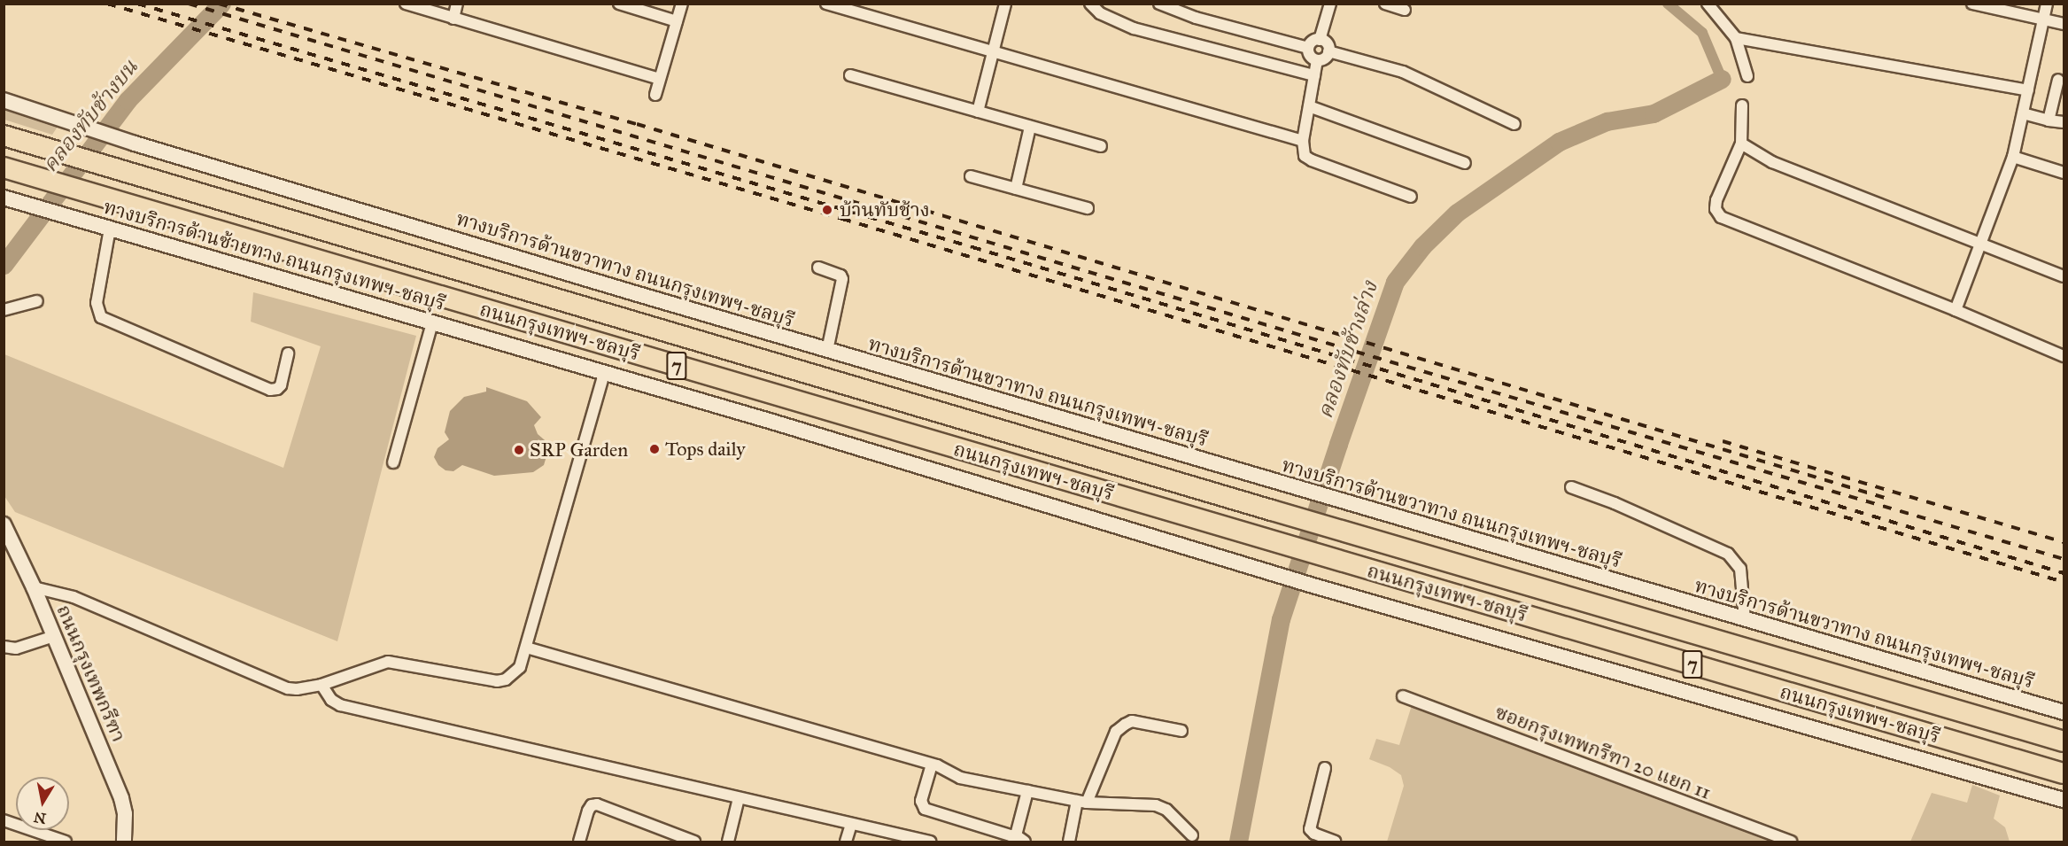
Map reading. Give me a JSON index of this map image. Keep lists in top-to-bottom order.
{
  "streets": {
    "highway": ["ถนนกรุงเทพฯ-ชลบุรี", "7"],
    "main road": ["ทางบริการด้านซ้ายทาง ถนนกรุงเทพฯ-ชลบุรี", "ทางบริการด้านขวาทาง ถนนกรุงเทพฯ-ชลบุรี", "ถนนกรุงเทพกรีฑา"],
    "street": ["ซอยกรุงเทพกรีฑา 20 แยก 11"]
  },
  "water": ["คลองทับช้างบน", "คลองทับช้างล่าง"],
  "places": ["บ้านทับช้าง", "Tops daily", "SRP Garden"],
  "north": "bottom"
}
